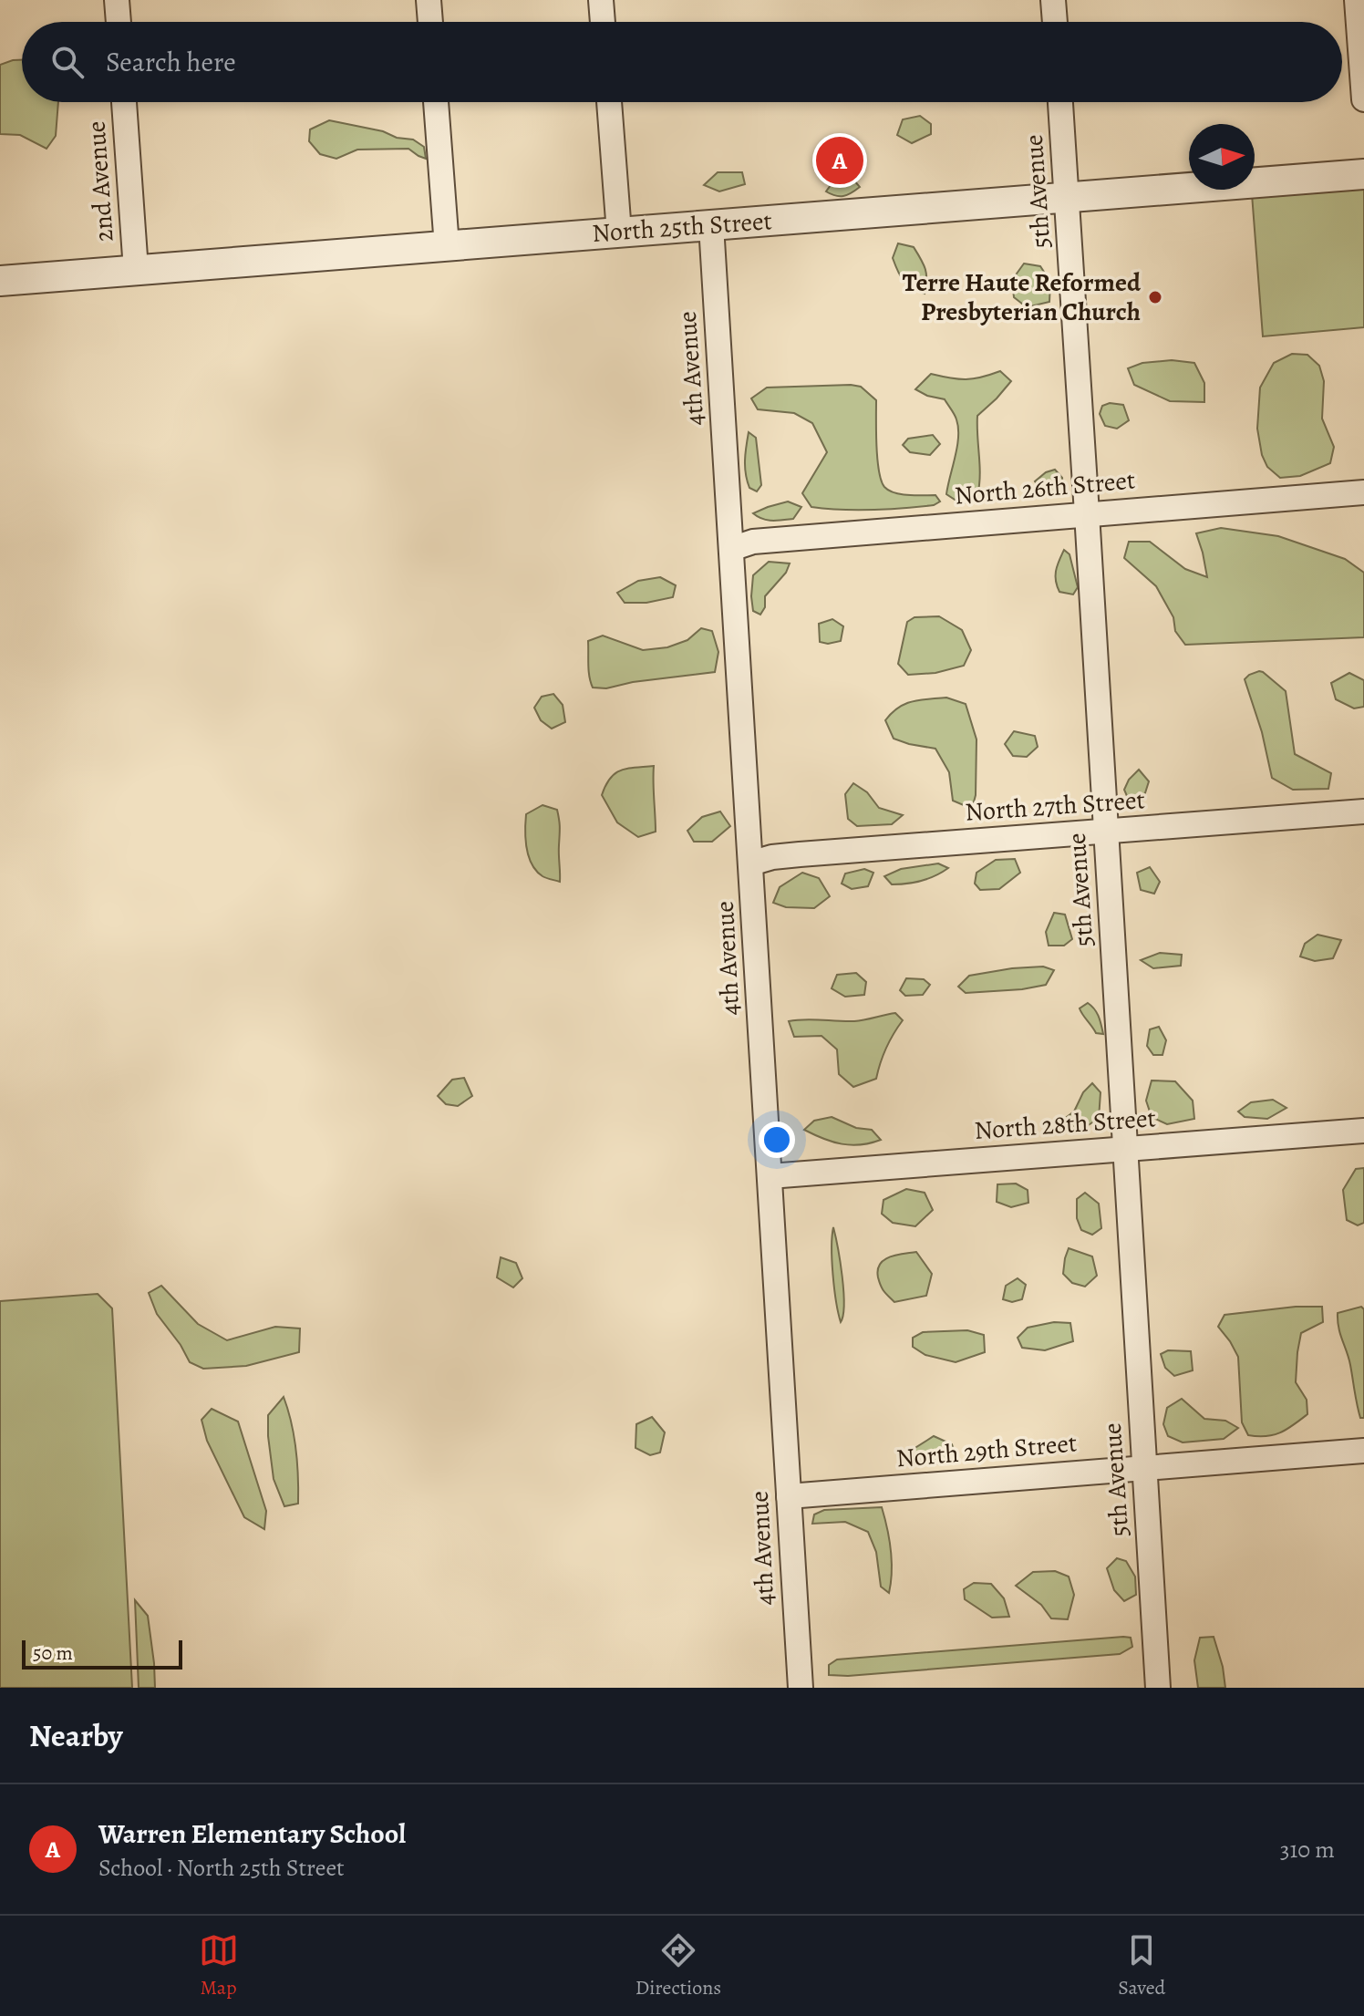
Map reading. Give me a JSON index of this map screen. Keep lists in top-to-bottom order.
{
  "streets": {
    "street": [
      "2nd Avenue",
      "5th Avenue",
      "North 25th Street",
      "4th Avenue",
      "North 26th Street",
      "North 27th Street",
      "North 28th Street",
      "North 29th Street"
    ]
  },
  "crossings": [
    ["2nd Avenue", "North 25th Street"],
    ["5th Avenue", "North 25th Street"],
    ["5th Avenue", "North 26th Street"],
    ["5th Avenue", "North 27th Street"],
    ["5th Avenue", "North 28th Street"],
    ["5th Avenue", "North 29th Street"],
    ["North 25th Street", "4th Avenue"],
    ["4th Avenue", "North 26th Street"],
    ["4th Avenue", "North 27th Street"],
    ["4th Avenue", "North 28th Street"],
    ["4th Avenue", "North 29th Street"]
  ],
  "places": ["Terre Haute Reformed Presbyterian Church"],
  "scale_bar": "50 m",
  "north": "right",
  "page": {
    "search": "Search here",
    "pins": "A",
    "scale": "50 m",
    "heading": "Nearby",
    "list": [
      {
        "mark": "A",
        "name": "Warren Elementary School",
        "note": "School · North 25th Street",
        "value": "310 m"
      }
    ],
    "nav": ["Map", "Directions", "Saved"]
  }
}
